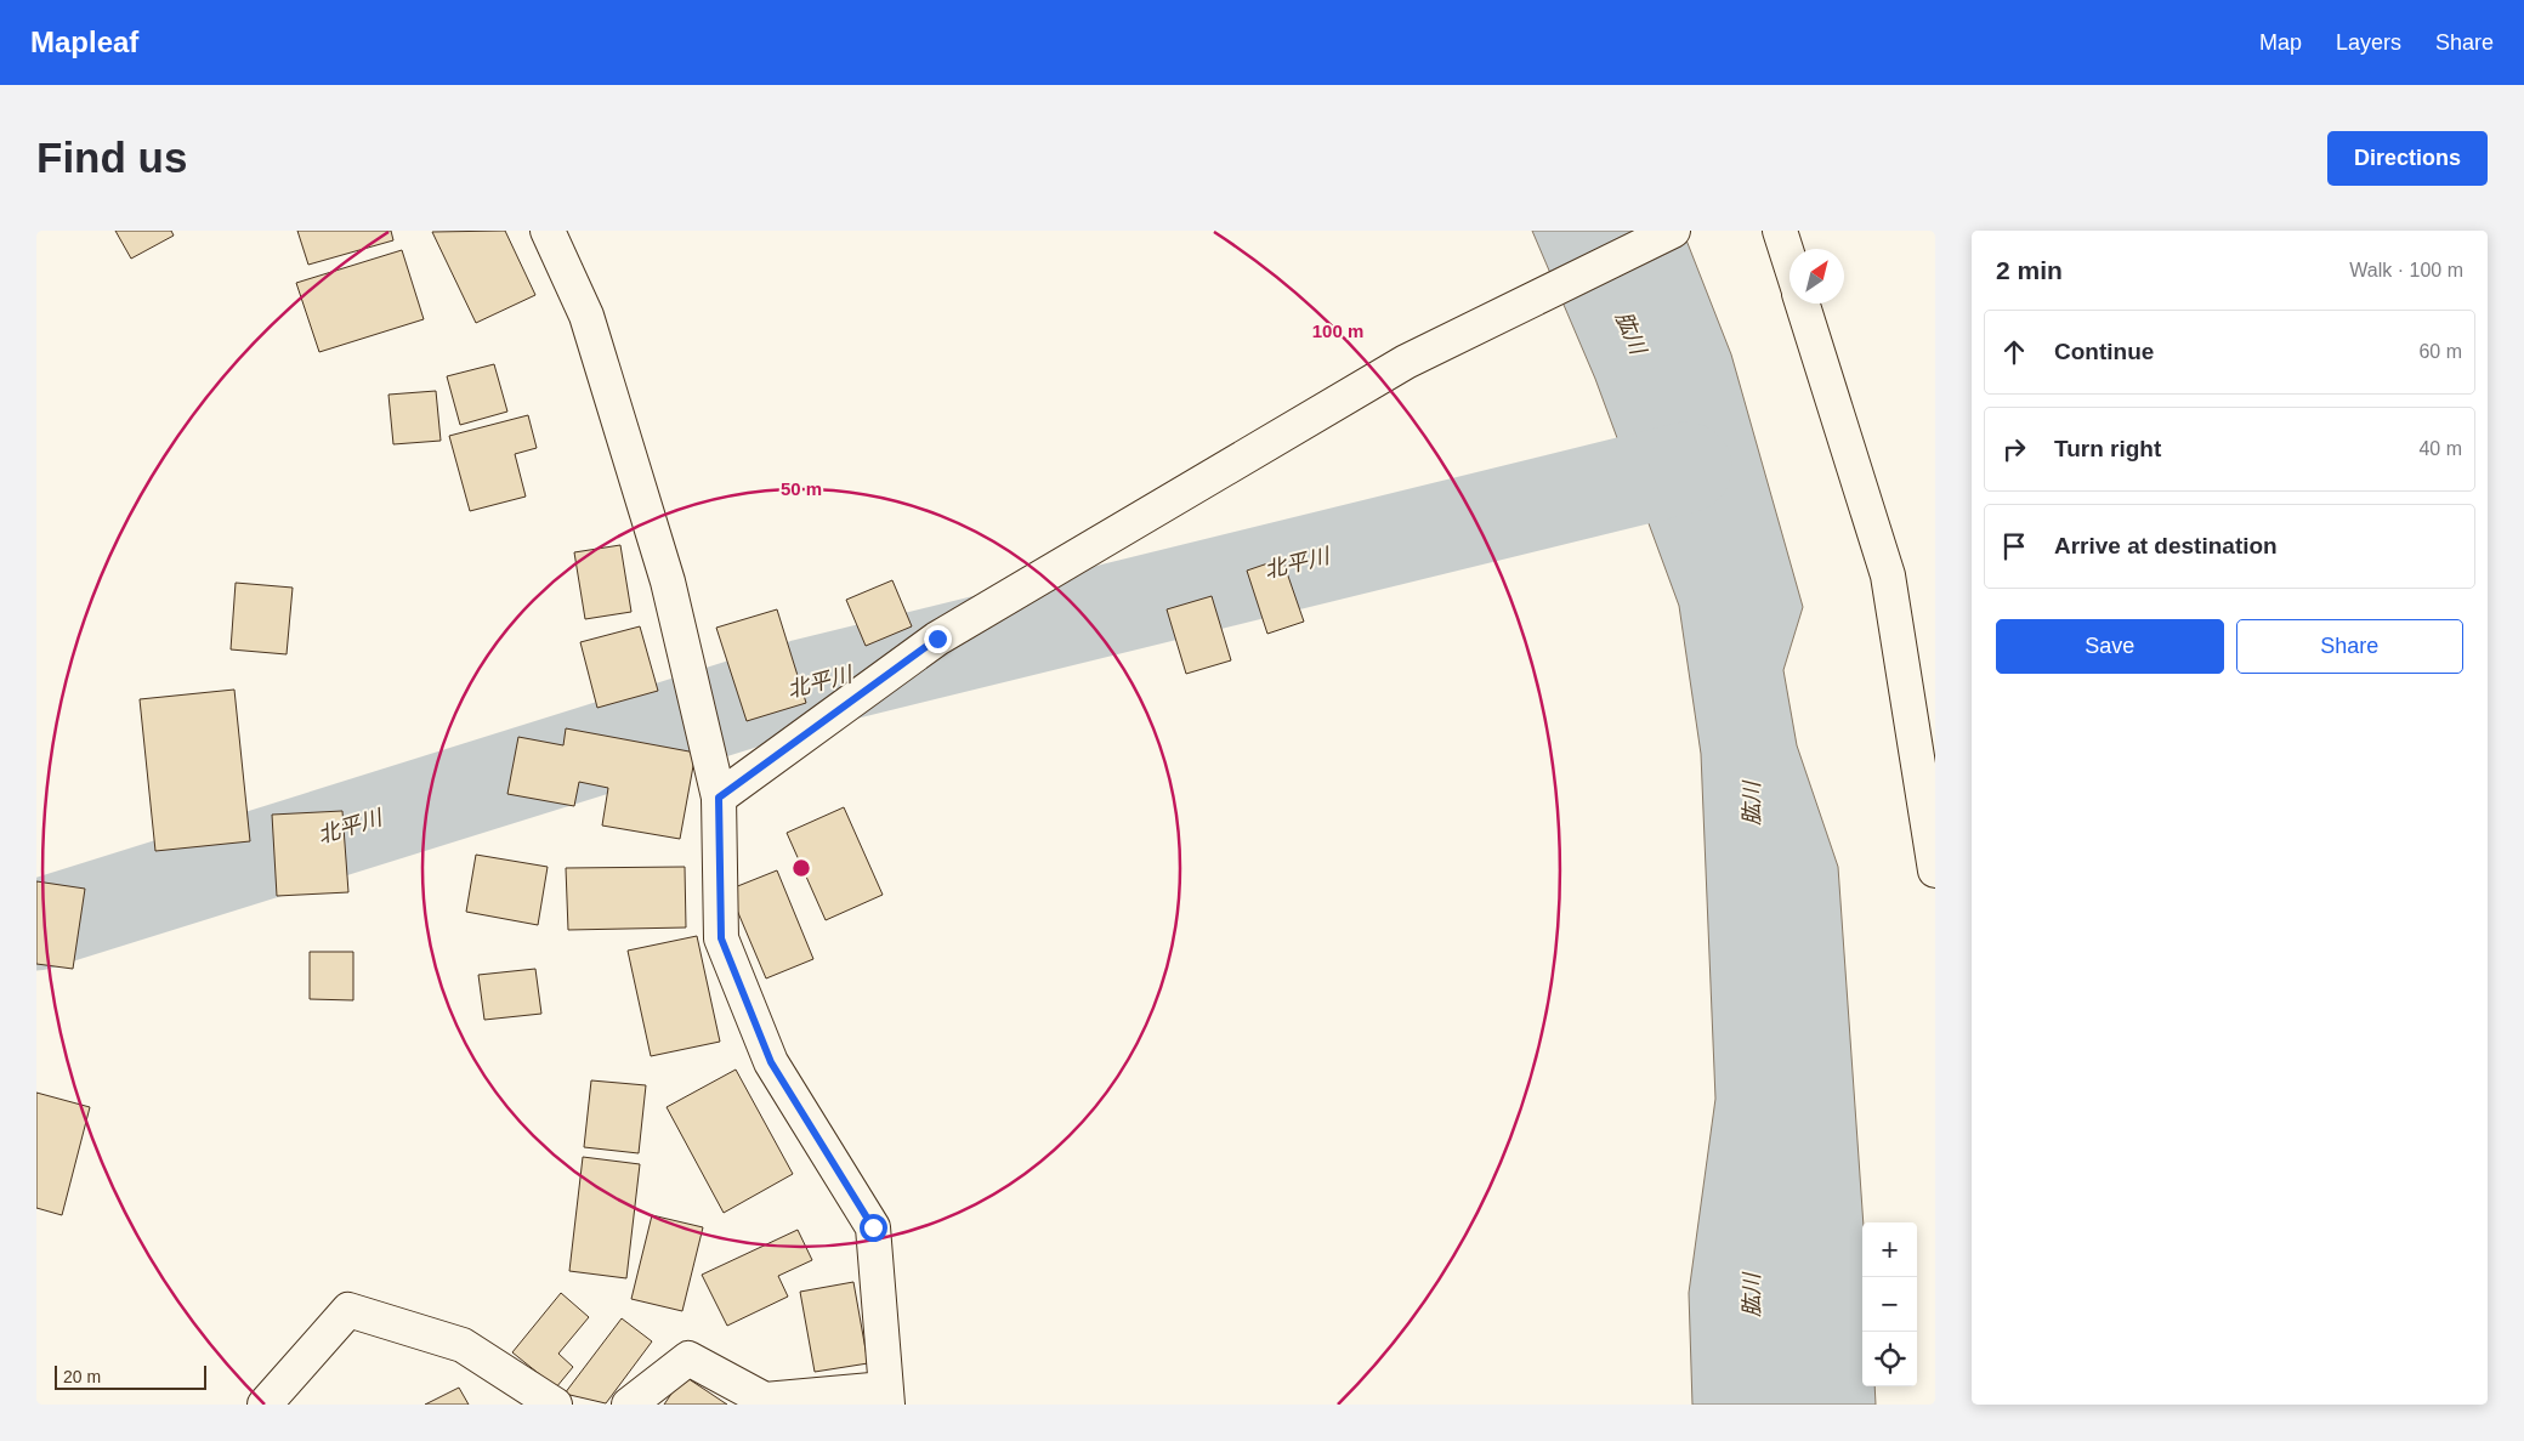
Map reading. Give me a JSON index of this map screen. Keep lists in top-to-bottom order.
{
  "water": ["肱川", "北平川"],
  "scale_bar": "20 m",
  "north": "top right",
  "page": {
    "header": "Mapleaf",
    "nav": ["Map", "Layers", "Share"],
    "buttons": [
      "Directions",
      ["Save", "Share"]
    ],
    "title": "Find us",
    "heading": ["2 min", "Walk · 100 m"],
    "list": [
      ["Continue", "60 m"],
      ["Turn right", "40 m"],
      "Arrive at destination"
    ],
    "map_buttons": ["+", "−"],
    "scale": "20 m"
  },
  "rings": ["100 m", "50 m"]
}
